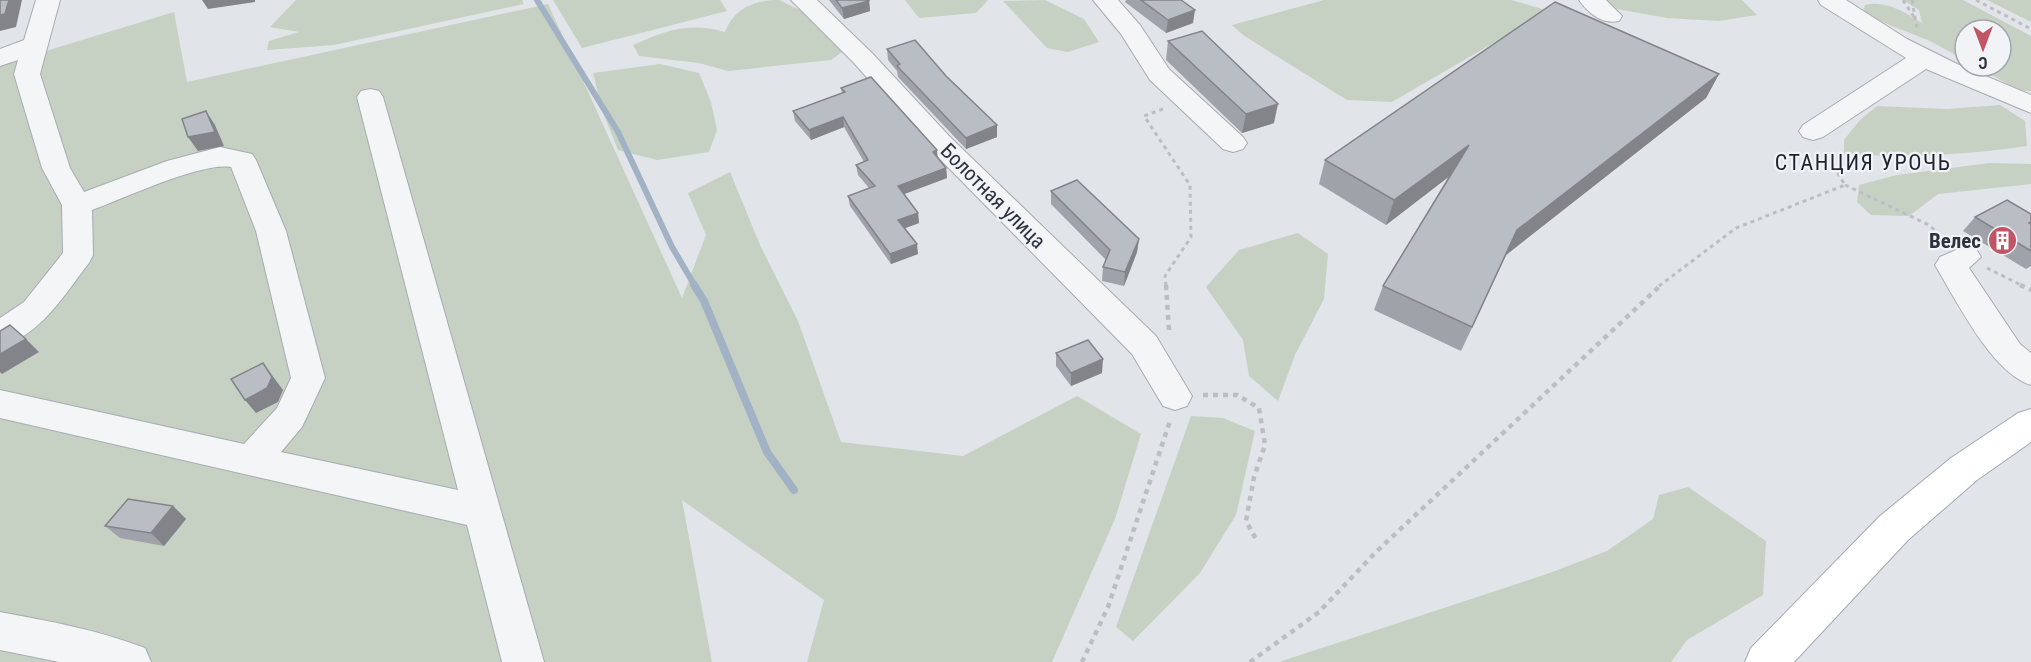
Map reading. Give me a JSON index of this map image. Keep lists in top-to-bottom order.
{
  "streets": {
    "street": ["Болотная улица"]
  },
  "districts": ["СТАНЦИЯ УРОЧЬ"],
  "places": {
    "building": ["Велес"]
  },
  "north": "bottom"
}
